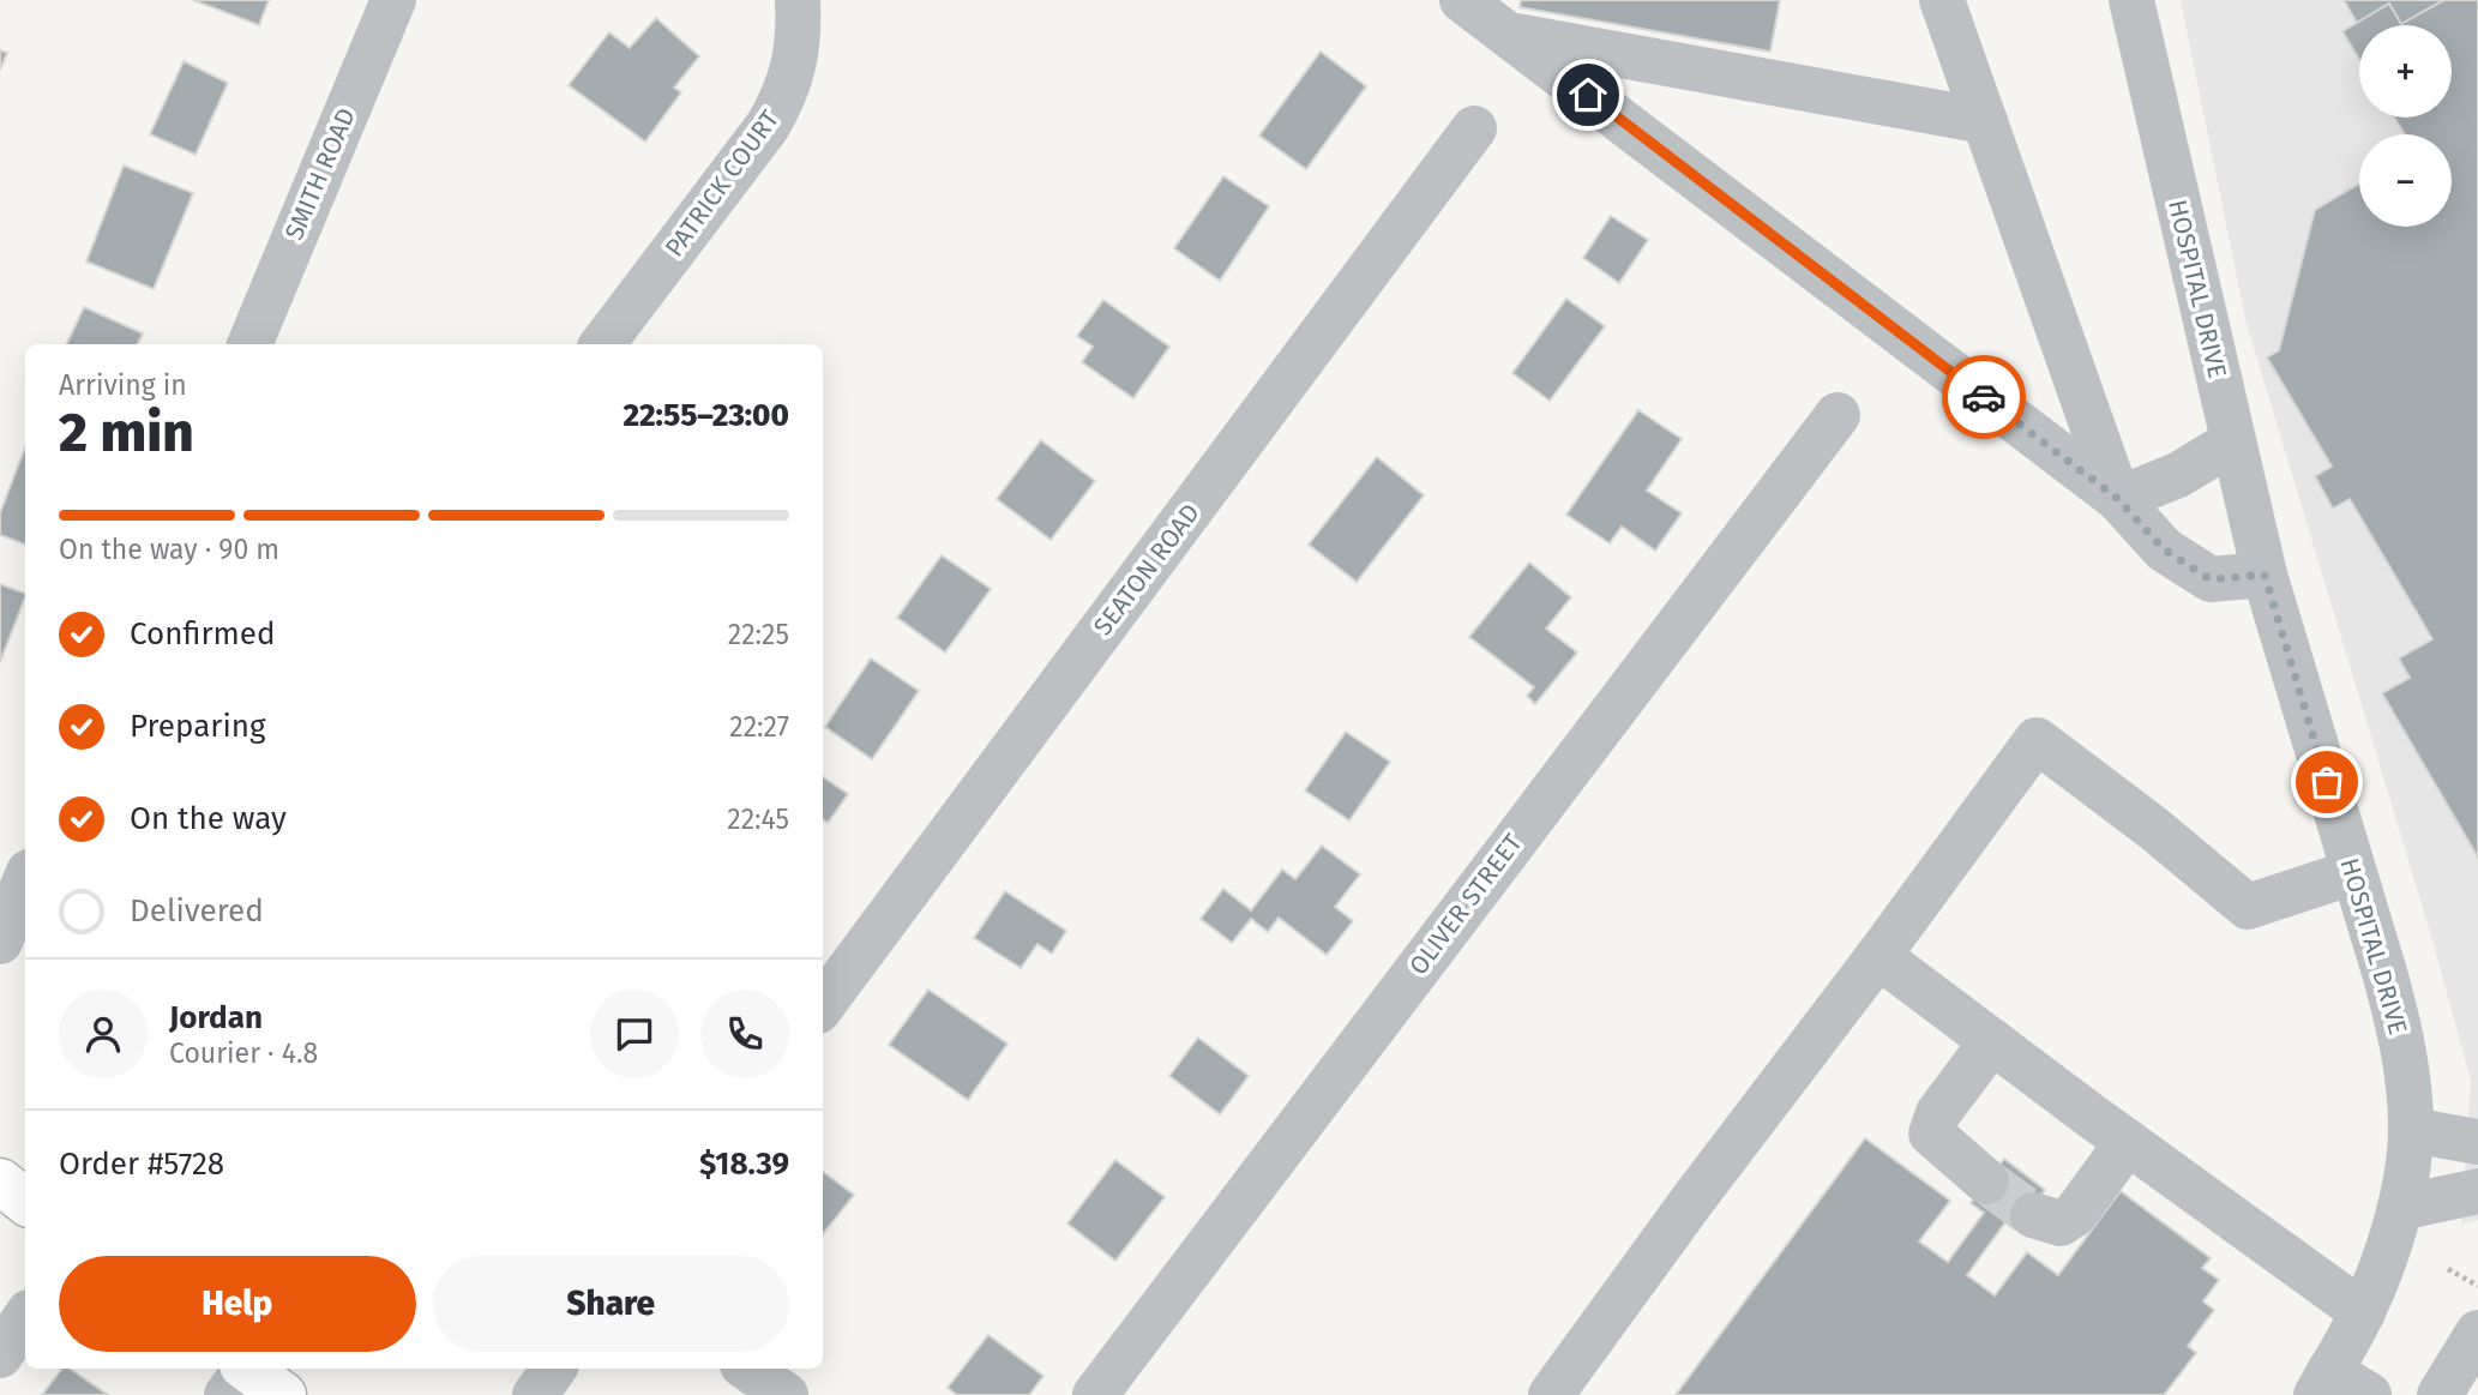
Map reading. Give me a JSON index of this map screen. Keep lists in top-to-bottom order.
{
  "streets": {
    "street": [
      "SMITH ROAD",
      "PATRICK COURT",
      "HOSPITAL DRIVE",
      "SEATON ROAD",
      "OLIVER STREET"
    ]
  },
  "page": {
    "map_buttons": ["+", "−"],
    "heading": ["2 min", "Arriving in", "22:55–23:00"],
    "panel": [
      "Jordan",
      "Courier · 4.8",
      "Order #5728",
      "$18.39"
    ],
    "bar": "On the way · 90 m",
    "list": [
      ["Confirmed", "22:25"],
      ["Preparing", "22:27"],
      ["On the way", "22:45"],
      "Delivered"
    ],
    "buttons": ["Help", "Share"]
  }
}
